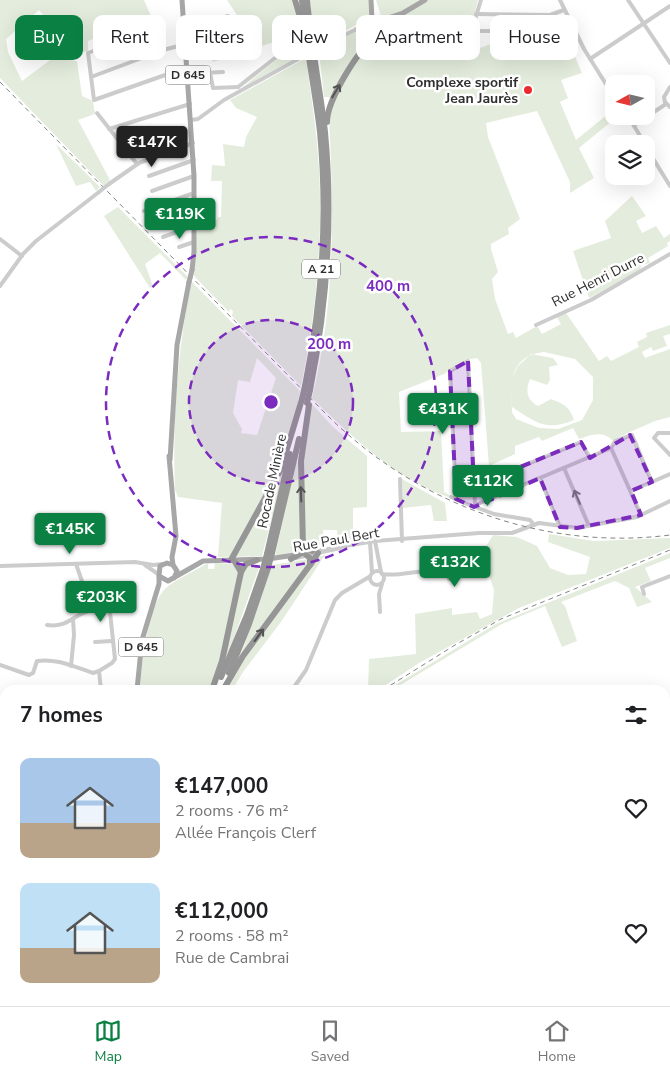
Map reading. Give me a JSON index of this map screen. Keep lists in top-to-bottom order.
{
  "streets": {
    "highway": ["A 21", "Rocade Minière"],
    "main road": ["D 645", "Rue Paul Bert"],
    "street": ["Rue Henri Durre"]
  },
  "crossings": [
    ["D 645", "Rue Paul Bert"]
  ],
  "places": ["Complexe sportif Jean Jaurès"],
  "north": "left",
  "page": {
    "chip": [
      "Buy",
      "Rent",
      "Filters",
      "New",
      "Apartment",
      "House"
    ],
    "price": [
      "€147K",
      "€119K",
      "€431K",
      "€112K",
      "€145K",
      "€132K",
      "€203K"
    ],
    "heading": "7 homes",
    "list": [
      {
        "name": "€147,000",
        "note": "2 rooms · 76 m² · Allée François Clerf"
      },
      {
        "name": "€112,000",
        "note": "2 rooms · 58 m² · Rue de Cambrai"
      }
    ],
    "tabs": ["Map", "Saved", "Home"]
  },
  "rings": ["400 m", "200 m"]
}
